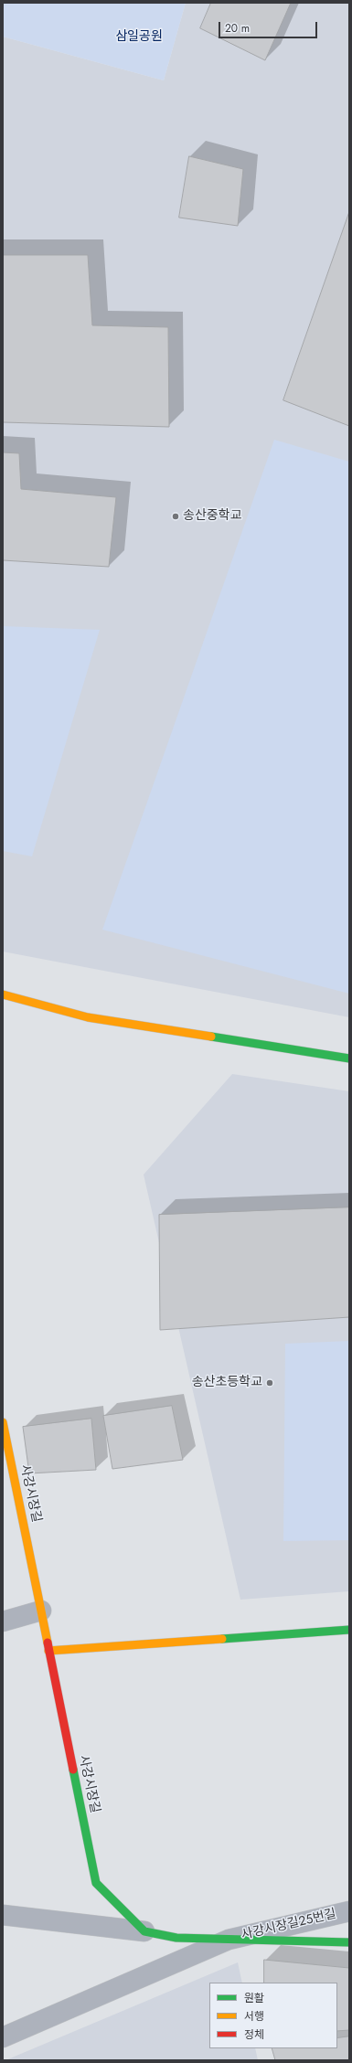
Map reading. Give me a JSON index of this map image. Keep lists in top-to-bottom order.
{
  "streets": {
    "street": ["사강시장길", "사강시장길25번길"]
  },
  "parks": ["삼일공원"],
  "places": ["송산중학교", "송산초등학교"],
  "legend": ["원활", "서행", "정체"],
  "scale_bar": "20 m"
}
